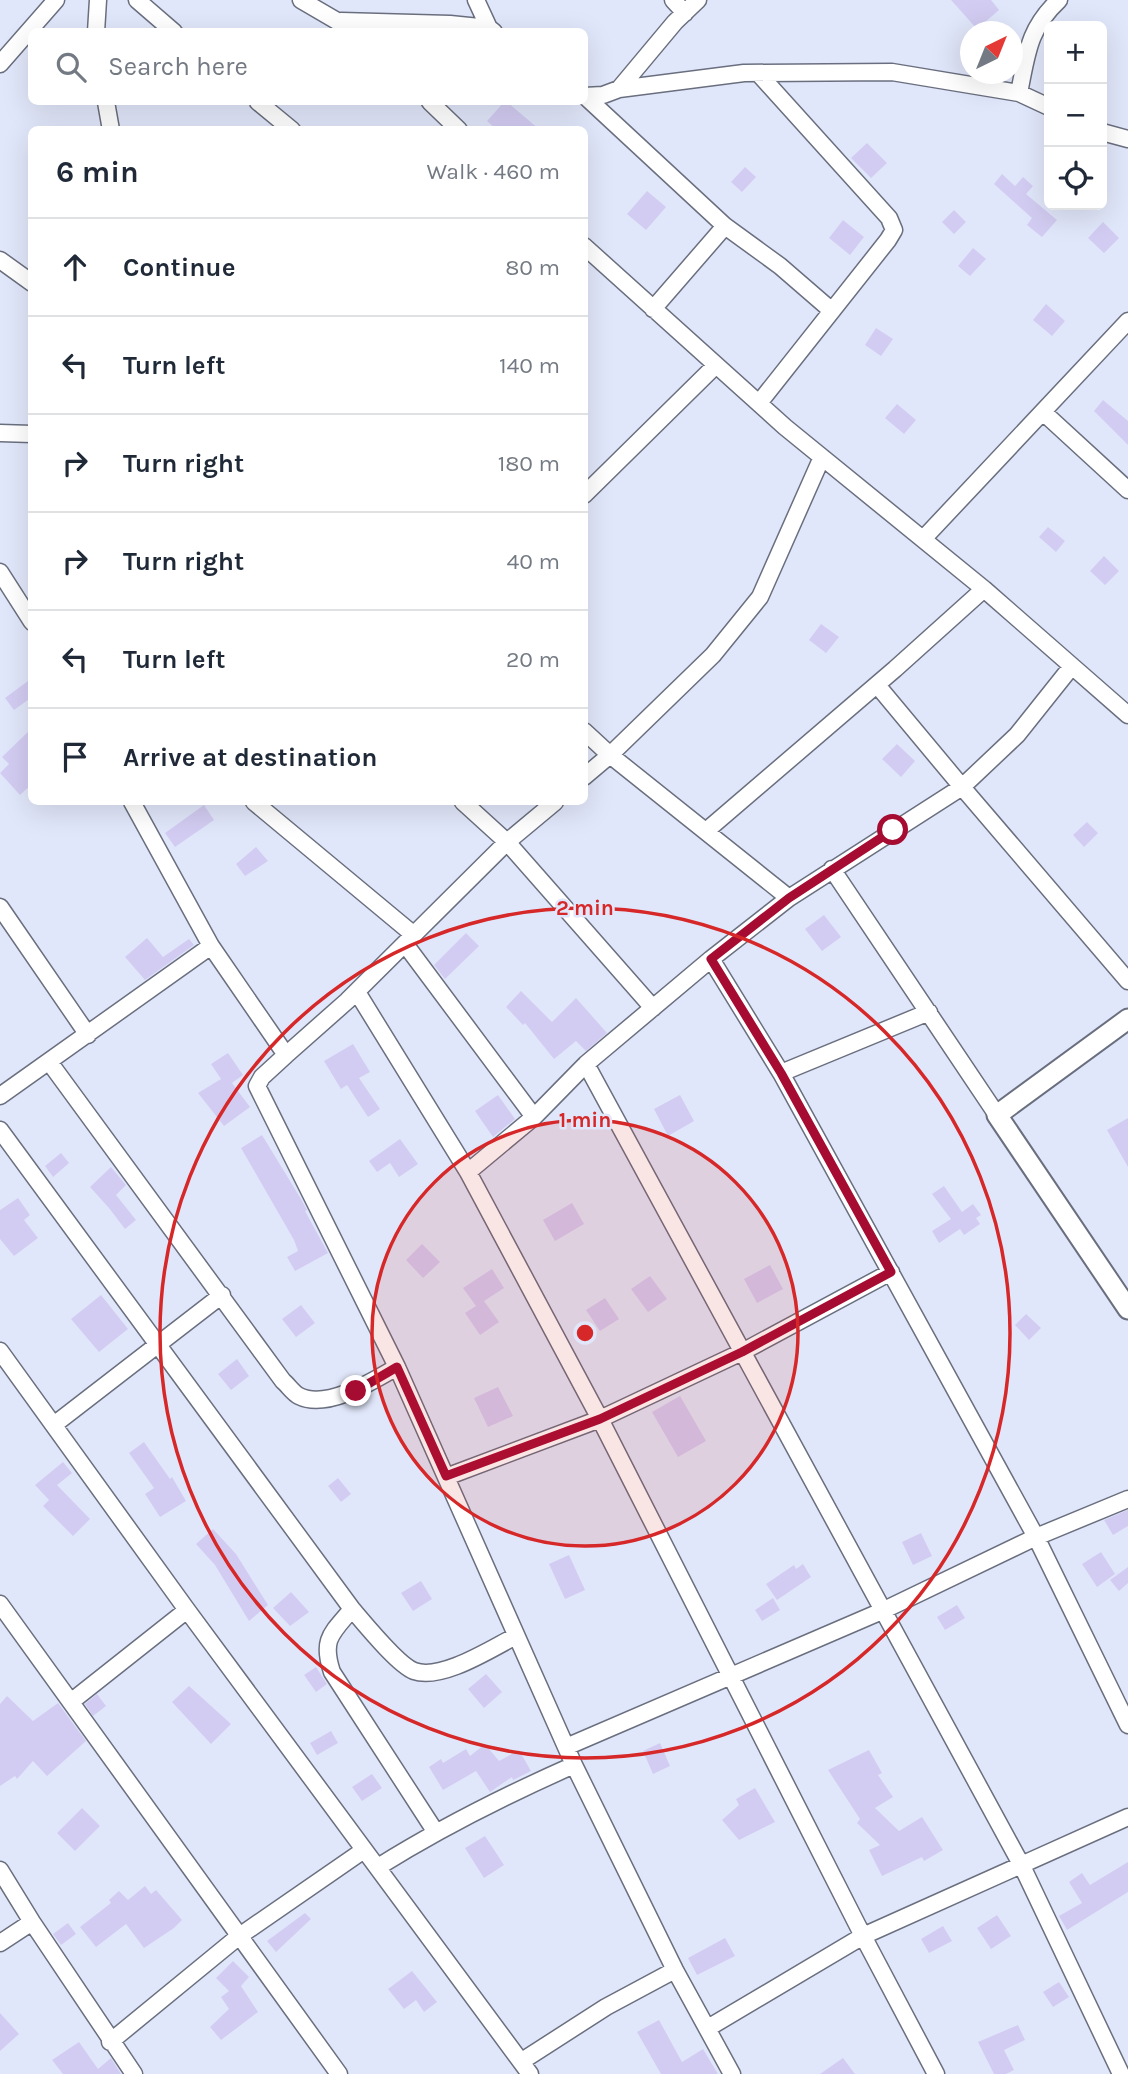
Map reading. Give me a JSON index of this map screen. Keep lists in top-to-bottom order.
{
  "north": "top right",
  "page": {
    "map_buttons": ["+", "−"],
    "search": "Search here",
    "heading": ["6 min", "Walk · 460 m"],
    "list": [
      ["Continue", "80 m"],
      ["Turn left", "140 m"],
      ["Turn right", "180 m"],
      ["Turn right", "40 m"],
      ["Turn left", "20 m"],
      "Arrive at destination"
    ]
  },
  "rings": ["2 min", "1 min"]
}
